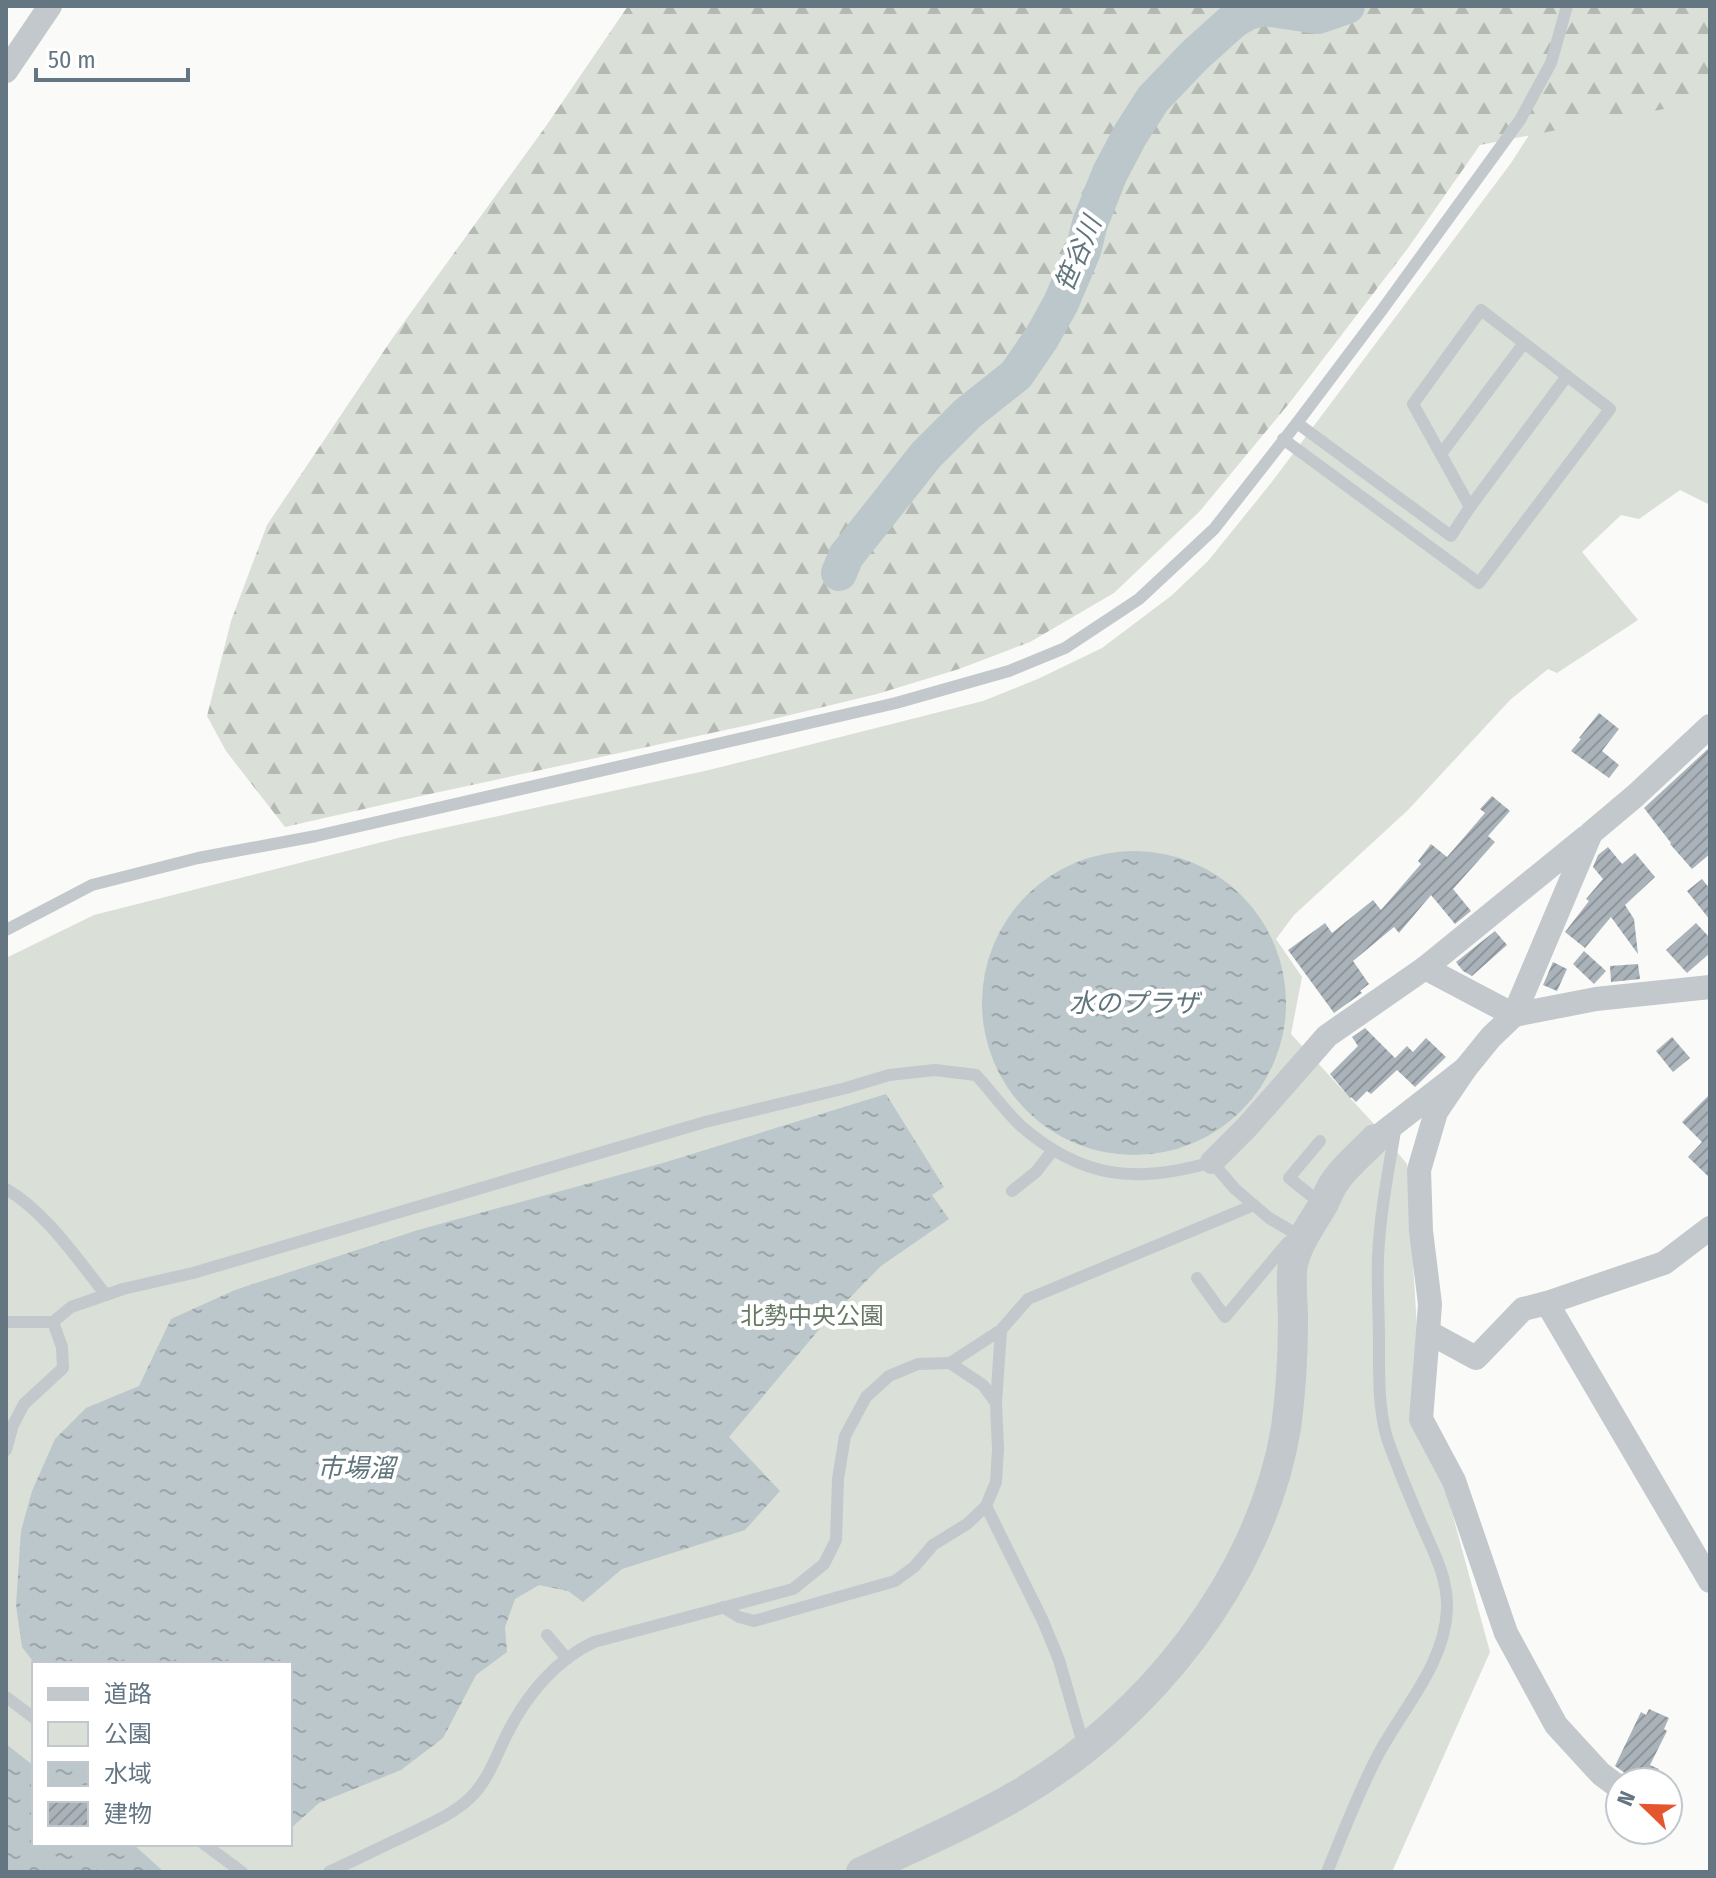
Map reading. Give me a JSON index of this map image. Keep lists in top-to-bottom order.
{
  "water": ["笹谷川", "水のプラザ", "市場溜"],
  "parks": ["北勢中央公園"],
  "legend": [
    "道路",
    "公園",
    "水域",
    "建物"
  ],
  "scale_bar": "50 m",
  "north": "top left"
}
